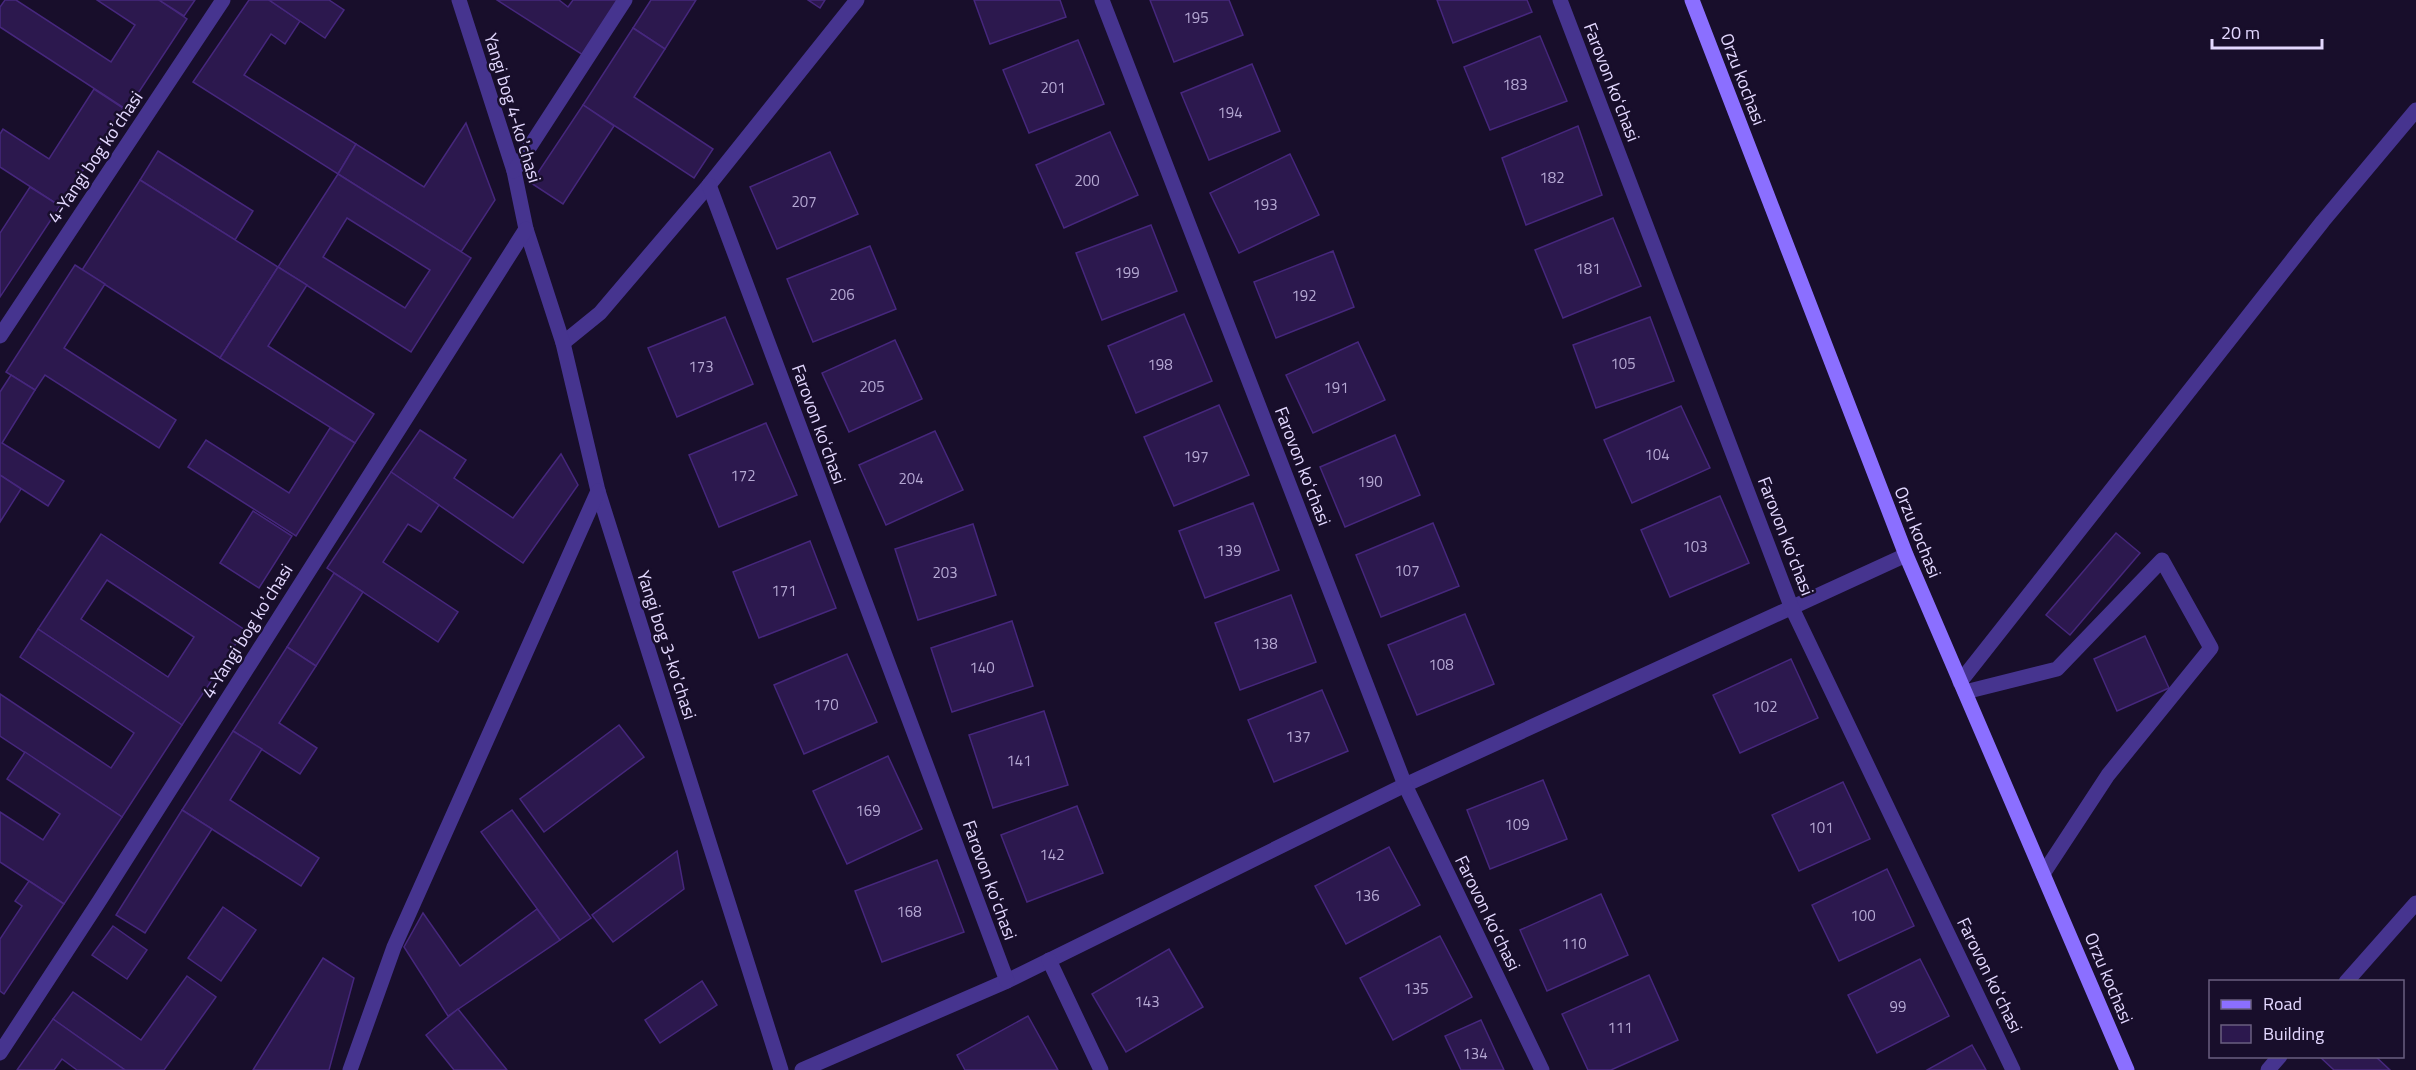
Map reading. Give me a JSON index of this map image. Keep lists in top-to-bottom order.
{
  "streets": {
    "main road": ["Orzu kochasi"],
    "street": [
      "Farovon koʻchasi",
      "Yangi bog 4-koʼchasi",
      "4-Yangi bog koʼchasi",
      "Yangi bog 3-koʼchasi"
    ]
  },
  "crossings": [
    ["Yangi bog 4-koʼchasi", "4-Yangi bog koʼchasi"],
    ["Yangi bog 4-koʼchasi", "Yangi bog 3-koʼchasi"],
    ["4-Yangi bog koʼchasi", "Yangi bog 3-koʼchasi"]
  ],
  "house_numbers": [
    "195",
    "183",
    "201",
    "194",
    "182",
    "200",
    "207",
    "193",
    "181",
    "199",
    "206",
    "192",
    "105",
    "198",
    "173",
    "205",
    "191",
    "104",
    "197",
    "172",
    "204",
    "190",
    "103",
    "139",
    "107",
    "203",
    "171",
    "138",
    "108",
    "140",
    "170",
    "102",
    "137",
    "141",
    "169",
    "109",
    "101",
    "142",
    "136",
    "168",
    "100",
    "110",
    "135",
    "143",
    "99",
    "111",
    "134"
  ],
  "legend": ["Road", "Building"],
  "scale_bar": "20 m"
}
